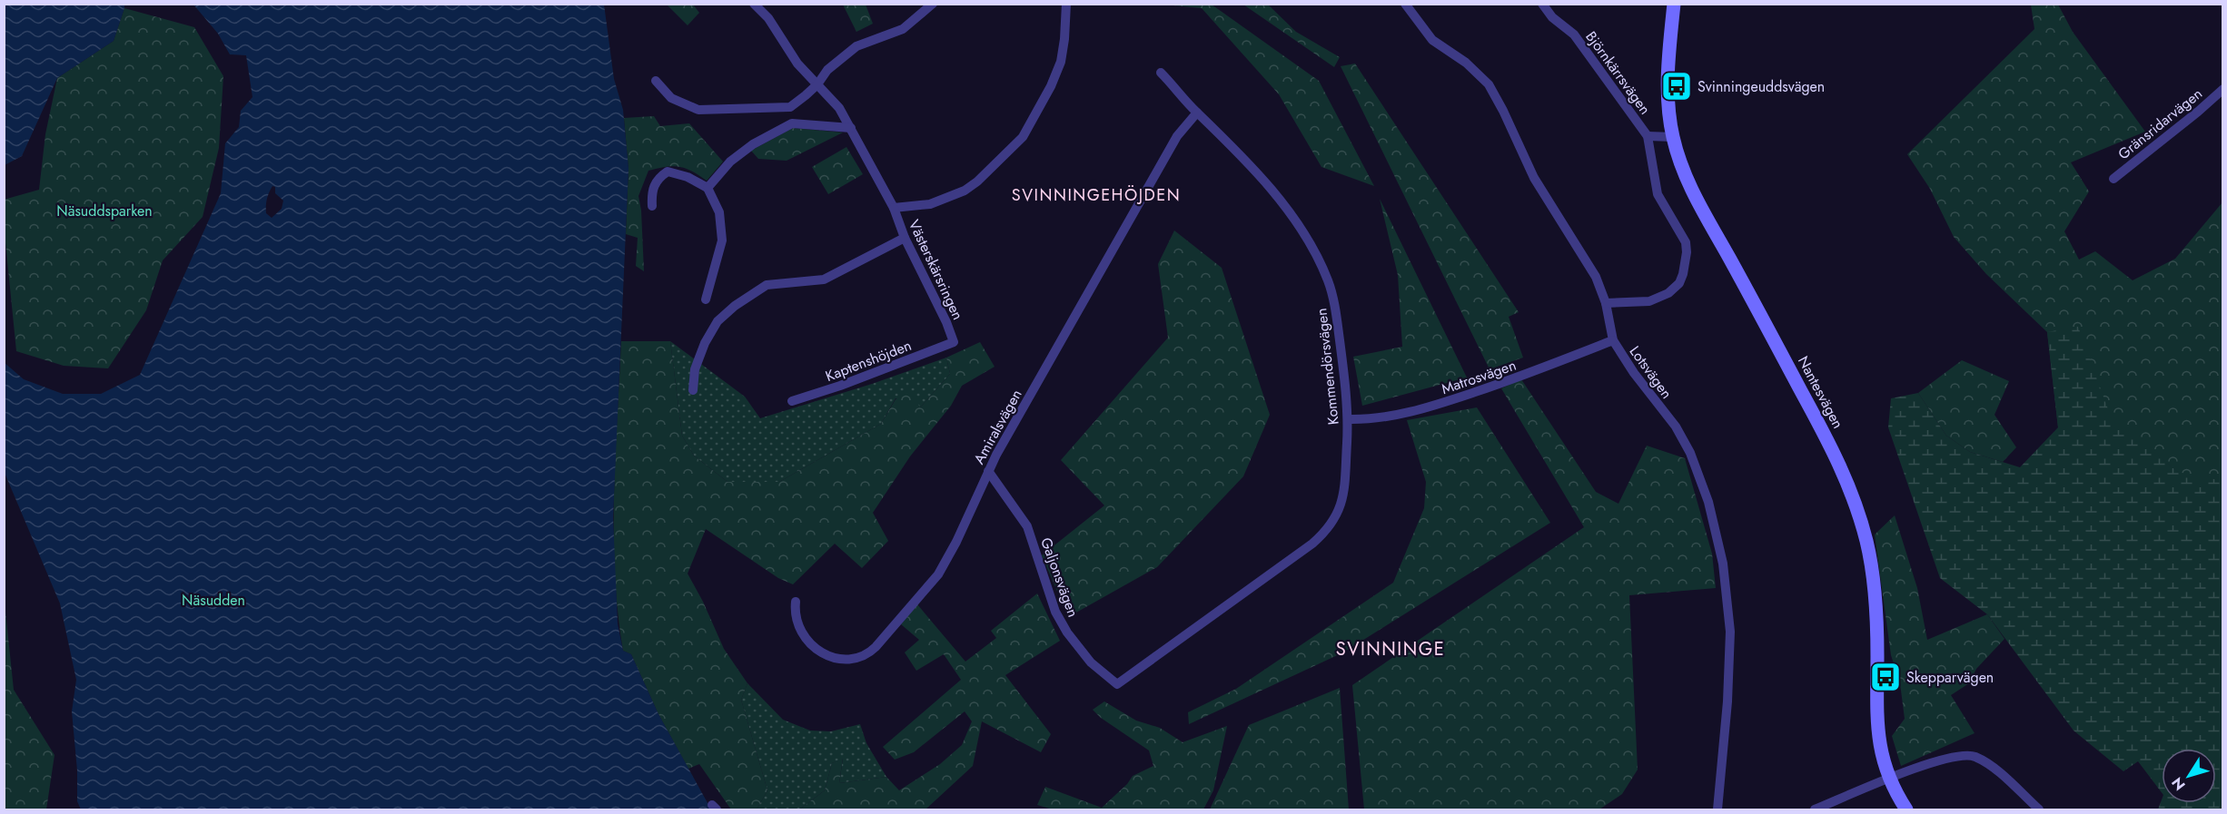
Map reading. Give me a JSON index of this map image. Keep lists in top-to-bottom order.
{
  "streets": {
    "street": [
      "Björnkärrsvägen",
      "Gränsridarvägen",
      "Västerskärsringen",
      "Kaptenshöjden",
      "Kommendörsvägen",
      "Lotsvägen",
      "Matrosvägen",
      "Nantesvägen",
      "Amiralsvägen",
      "Galjonsvägen"
    ]
  },
  "crossings": [
    ["Västerskärsringen", "Kaptenshöjden"],
    ["Kommendörsvägen", "Matrosvägen"],
    ["Kommendörsvägen", "Amiralsvägen"],
    ["Kommendörsvägen", "Galjonsvägen"],
    ["Lotsvägen", "Matrosvägen"],
    ["Amiralsvägen", "Galjonsvägen"]
  ],
  "districts": ["SVINNINGEHÖJDEN", "SVINNINGE"],
  "parks": ["Näsuddsparken", "Näsudden"],
  "places": {
    "bus stop": ["Svinningeuddsvägen", "Skepparvägen"]
  },
  "north": "bottom left"
}
